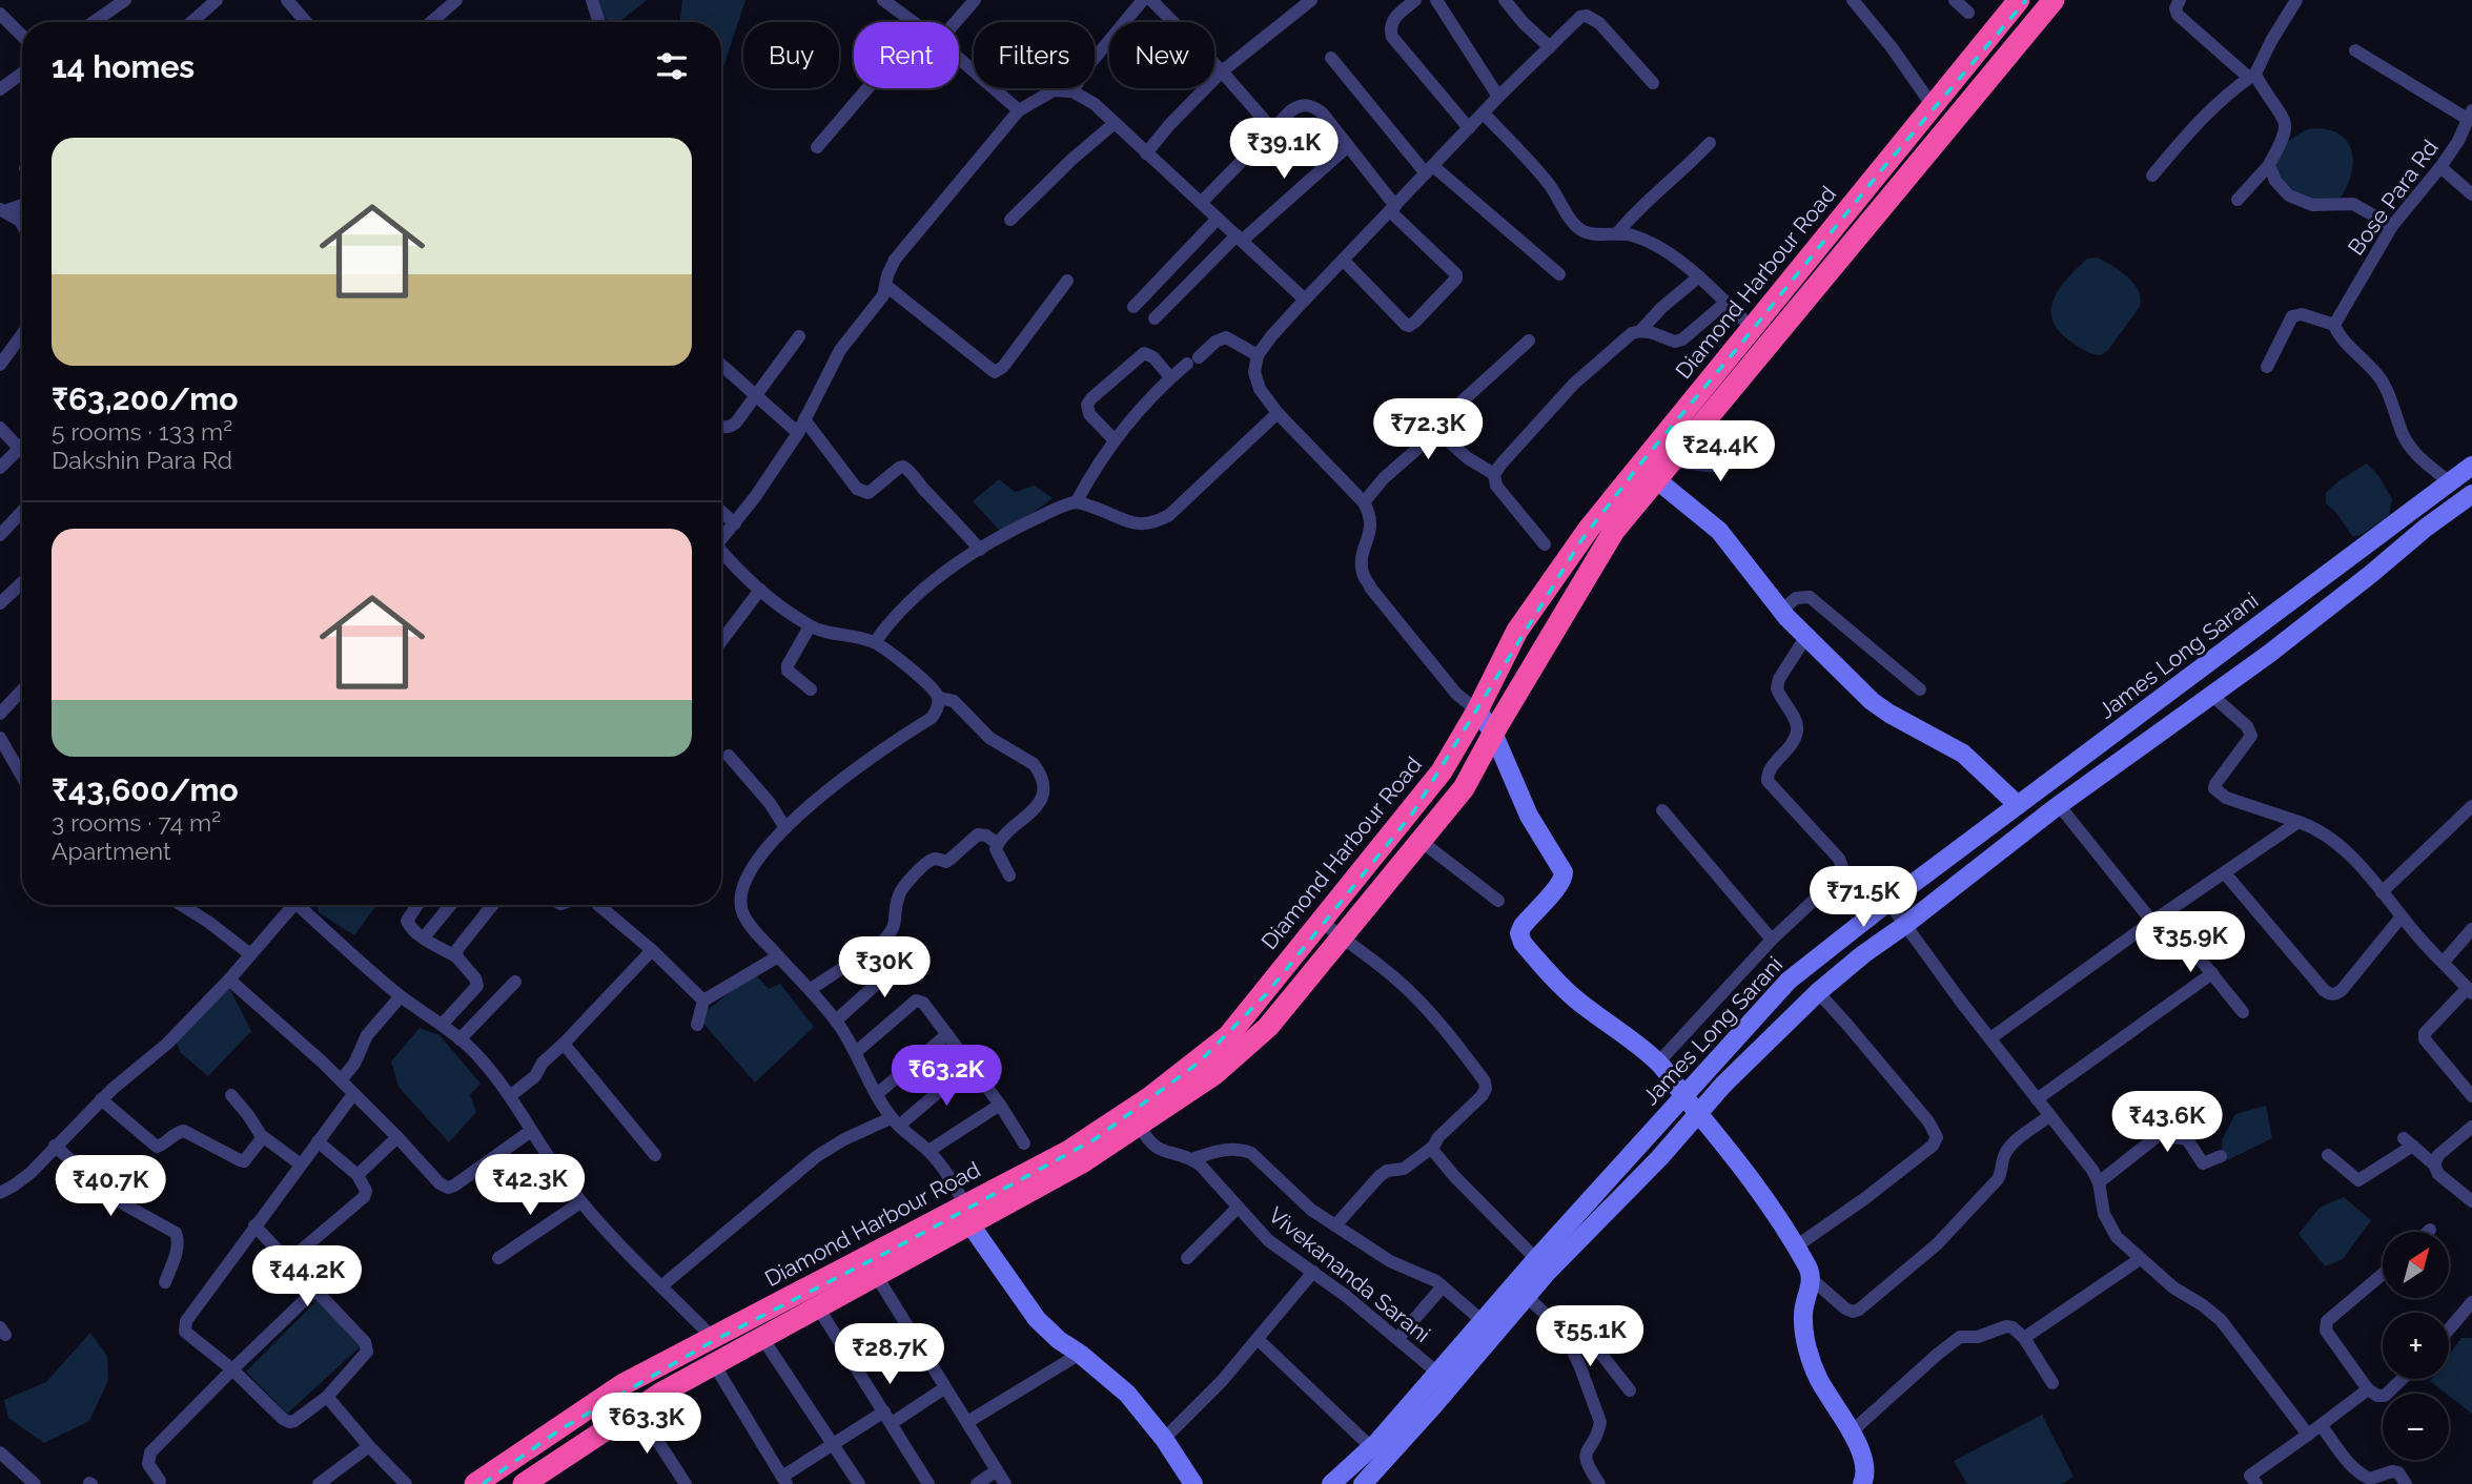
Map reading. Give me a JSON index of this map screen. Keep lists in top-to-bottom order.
{
  "streets": {
    "highway": ["Diamond Harbour Road"],
    "main road": ["James Long Sarani"],
    "street": ["Bose Para Rd", "Vivekananda Sarani"]
  },
  "crossings": [
    ["Diamond Harbour Road", "Vivekananda Sarani"],
    ["James Long Sarani", "Vivekananda Sarani"]
  ],
  "north": "top right",
  "page": {
    "chip": [
      "Buy",
      "Rent",
      "Filters",
      "New"
    ],
    "heading": "14 homes",
    "list": [
      {
        "name": "₹63,200/mo",
        "note": "5 rooms · 133 m² · Dakshin Para Rd"
      },
      {
        "name": "₹43,600/mo",
        "note": "3 rooms · 74 m² · Apartment"
      }
    ],
    "price": [
      "₹39.1K",
      "₹72.3K",
      "₹24.4K",
      "₹71.5K",
      "₹35.9K",
      "₹30K",
      "₹63.2K",
      "₹43.6K",
      "₹42.3K",
      "₹40.7K",
      "₹44.2K",
      "₹55.1K",
      "₹28.7K",
      "₹63.3K"
    ],
    "map_buttons": ["+", "−"]
  }
}
